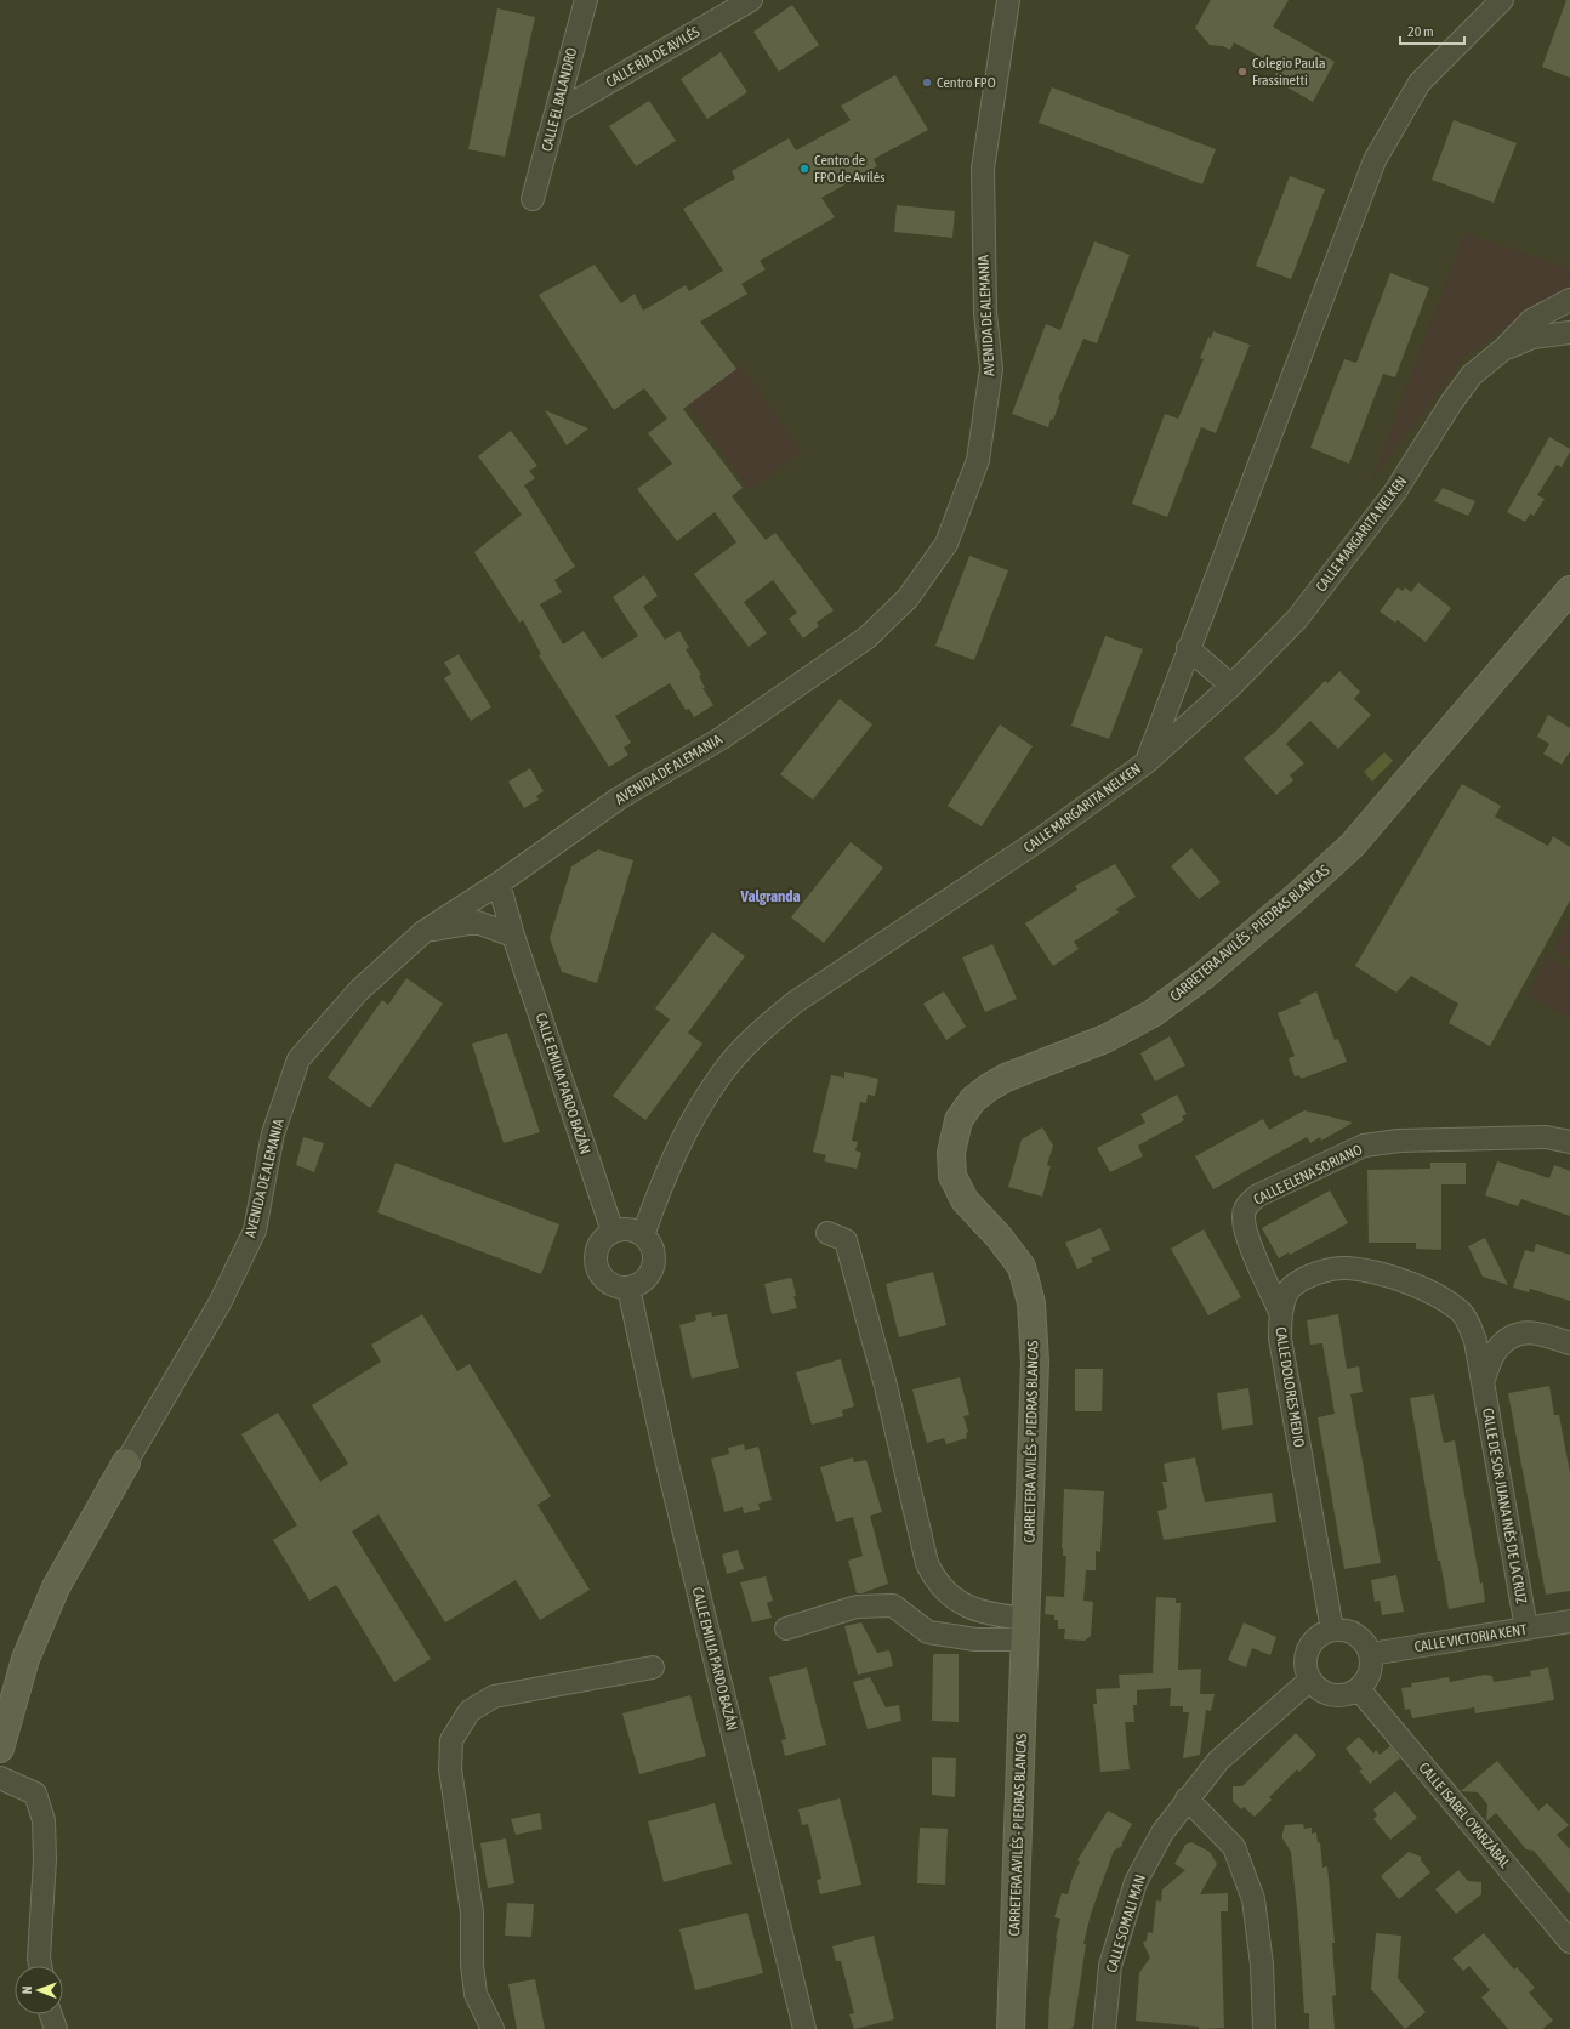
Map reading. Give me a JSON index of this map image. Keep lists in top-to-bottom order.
{
  "streets": {
    "street": [
      "CALLE RÍA DE AVILÉS",
      "CALLE EL BALANDRO",
      "AVENIDA DE ALEMANIA",
      "CALLE MARGARITA NELKEN",
      "CARRETERA AVILÉS - PIEDRAS BLANCAS",
      "CALLE EMILIA PARDO BAZÁN",
      "CALLE ELENA SORIANO",
      "CALLE DOLORES MEDIO",
      "CALLE DE SOR JUANA INÉS DE LA CRUZ",
      "CALLE VICTORIA KENT",
      "CALLE ISABEL OYARZÁBAL",
      "CALLE SOMALI MAN"
    ]
  },
  "crossings": [
    ["CALLE RÍA DE AVILÉS", "CALLE EL BALANDRO"],
    ["AVENIDA DE ALEMANIA", "CALLE EMILIA PARDO BAZÁN"],
    ["CALLE MARGARITA NELKEN", "CALLE EMILIA PARDO BAZÁN"],
    ["CALLE ELENA SORIANO", "CALLE DOLORES MEDIO"],
    ["CALLE DOLORES MEDIO", "CALLE DE SOR JUANA INÉS DE LA CRUZ"],
    ["CALLE DOLORES MEDIO", "CALLE VICTORIA KENT"],
    ["CALLE DOLORES MEDIO", "CALLE ISABEL OYARZÁBAL"],
    ["CALLE DOLORES MEDIO", "CALLE SOMALI MAN"],
    ["CALLE DE SOR JUANA INÉS DE LA CRUZ", "CALLE VICTORIA KENT"],
    ["CALLE VICTORIA KENT", "CALLE ISABEL OYARZÁBAL"],
    ["CALLE VICTORIA KENT", "CALLE SOMALI MAN"],
    ["CALLE ISABEL OYARZÁBAL", "CALLE SOMALI MAN"]
  ],
  "districts": ["Valgranda"],
  "places": ["Colegio Paula Frassinetti", "Centro FPO", "Centro de FPO de Avilés"],
  "scale_bar": "20 m",
  "north": "left"
}
